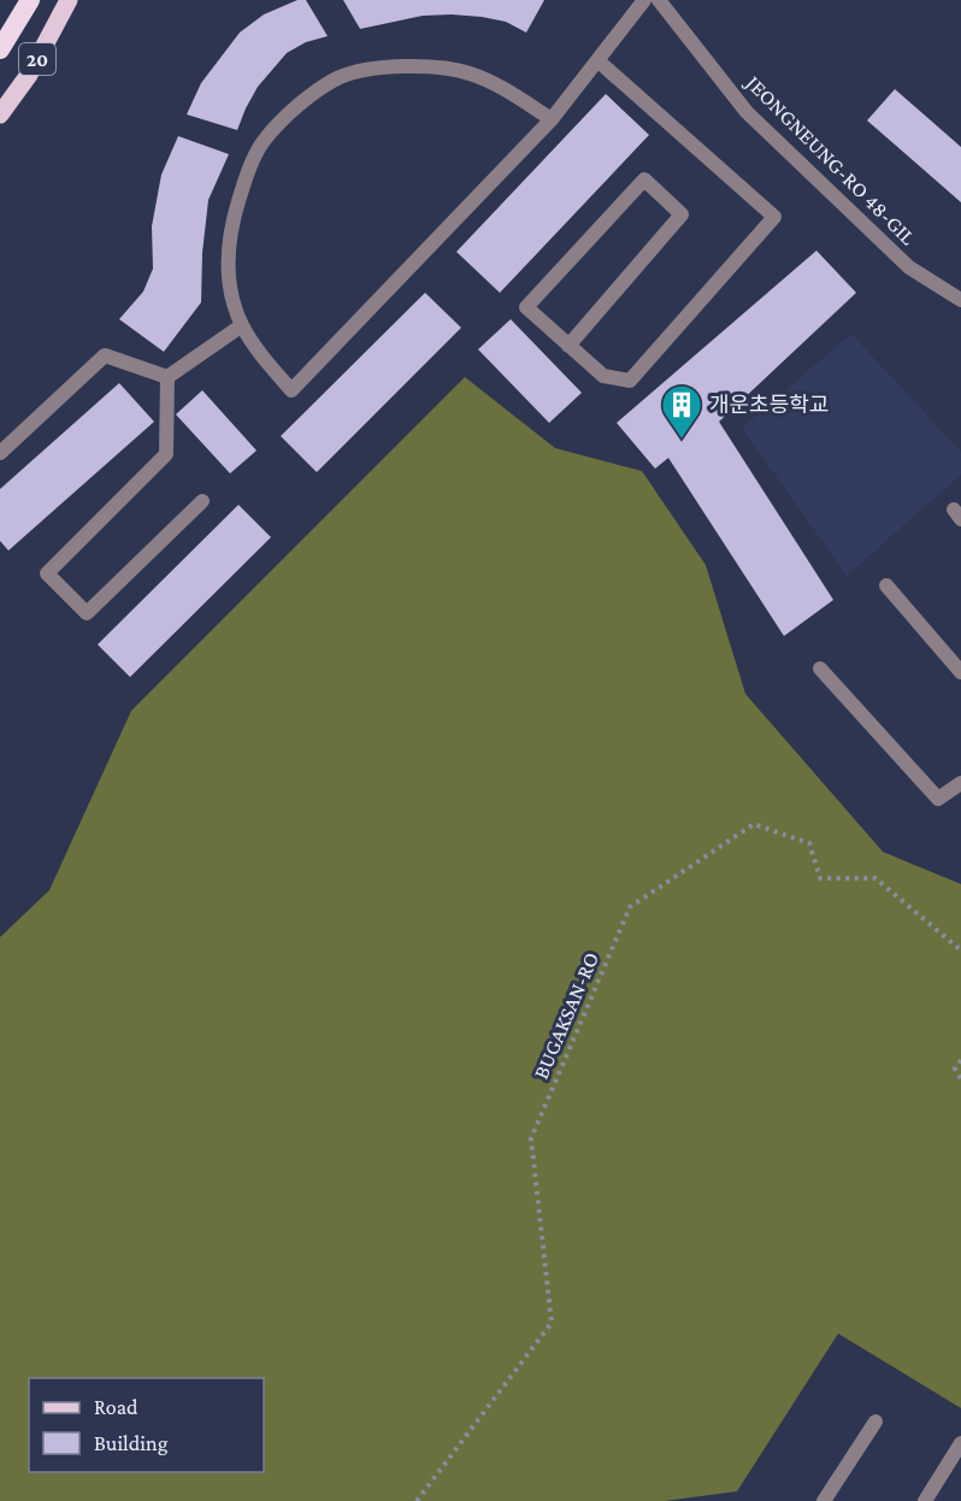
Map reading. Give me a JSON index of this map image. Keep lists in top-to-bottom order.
{
  "streets": {
    "main road": ["20"],
    "street": ["JEONGNEUNG-RO 48-GIL"],
    "path": ["BUGAKSAN-RO"]
  },
  "places": {
    "building": ["개운초등학교"]
  },
  "legend": ["Road", "Building"]
}
